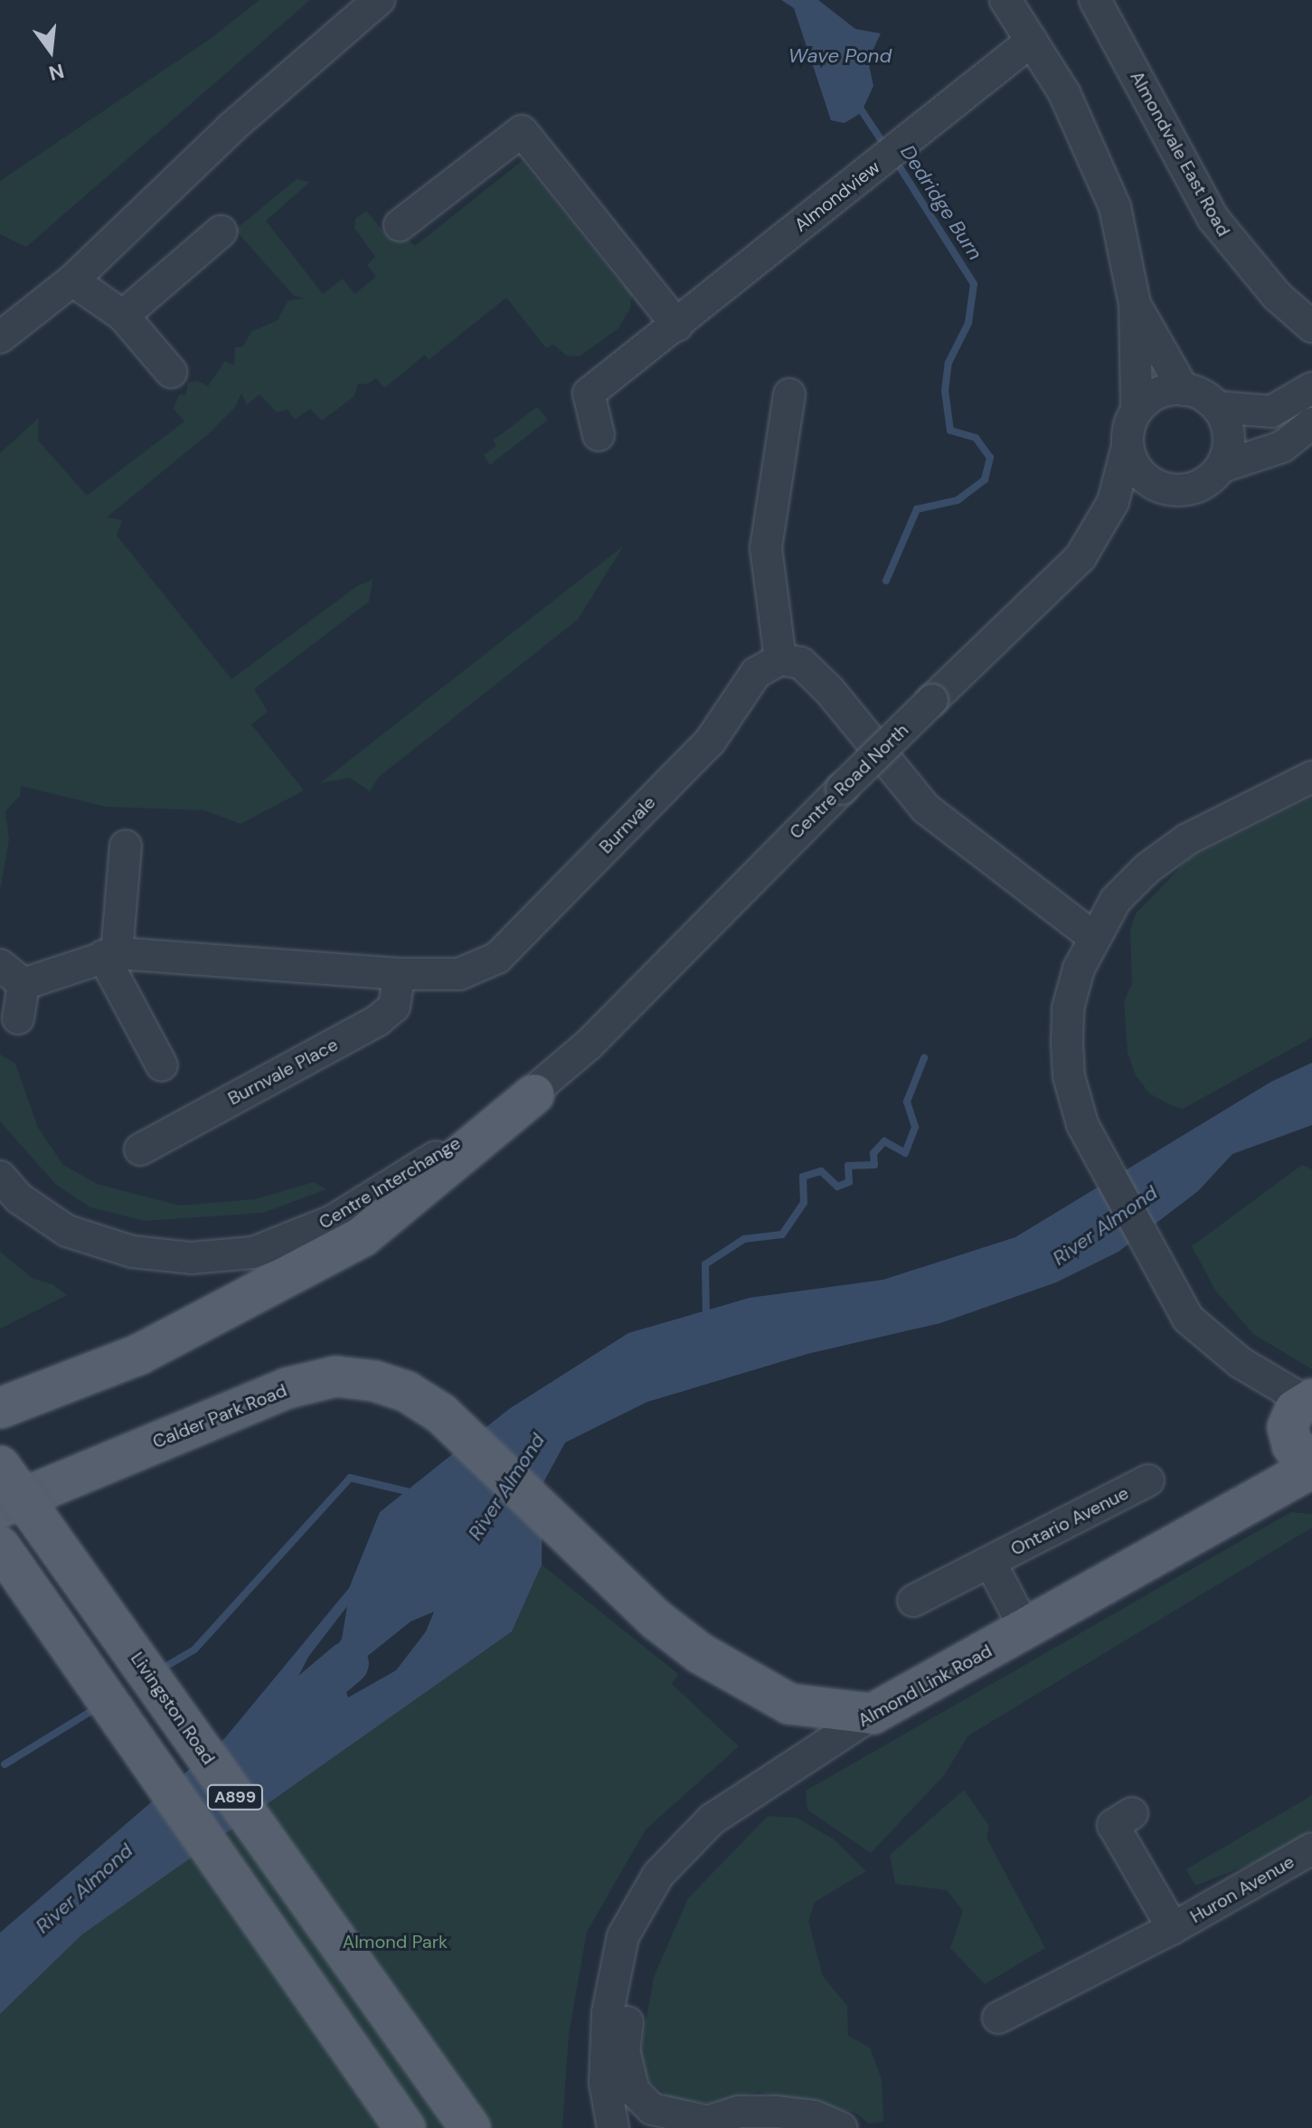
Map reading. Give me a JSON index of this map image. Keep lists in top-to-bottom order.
{
  "streets": {
    "main road": [
      "Calder Park Road",
      "Almond Link Road",
      "Livingston Road",
      "A899"
    ],
    "street": [
      "Almondvale East Road",
      "Almondview",
      "Centre Road North",
      "Burnvale",
      "Burnvale Place",
      "Centre Interchange",
      "Ontario Avenue",
      "Huron Avenue"
    ]
  },
  "crossings": [
    ["Centre Road North", "Centre Interchange"],
    ["Burnvale", "Burnvale Place"],
    ["Calder Park Road", "Almond Link Road"],
    ["Ontario Avenue", "Almond Link Road"]
  ],
  "water": ["Wave Pond", "Dedridge Burn", "River Almond"],
  "parks": ["Almond Park"],
  "north": "bottom"
}
